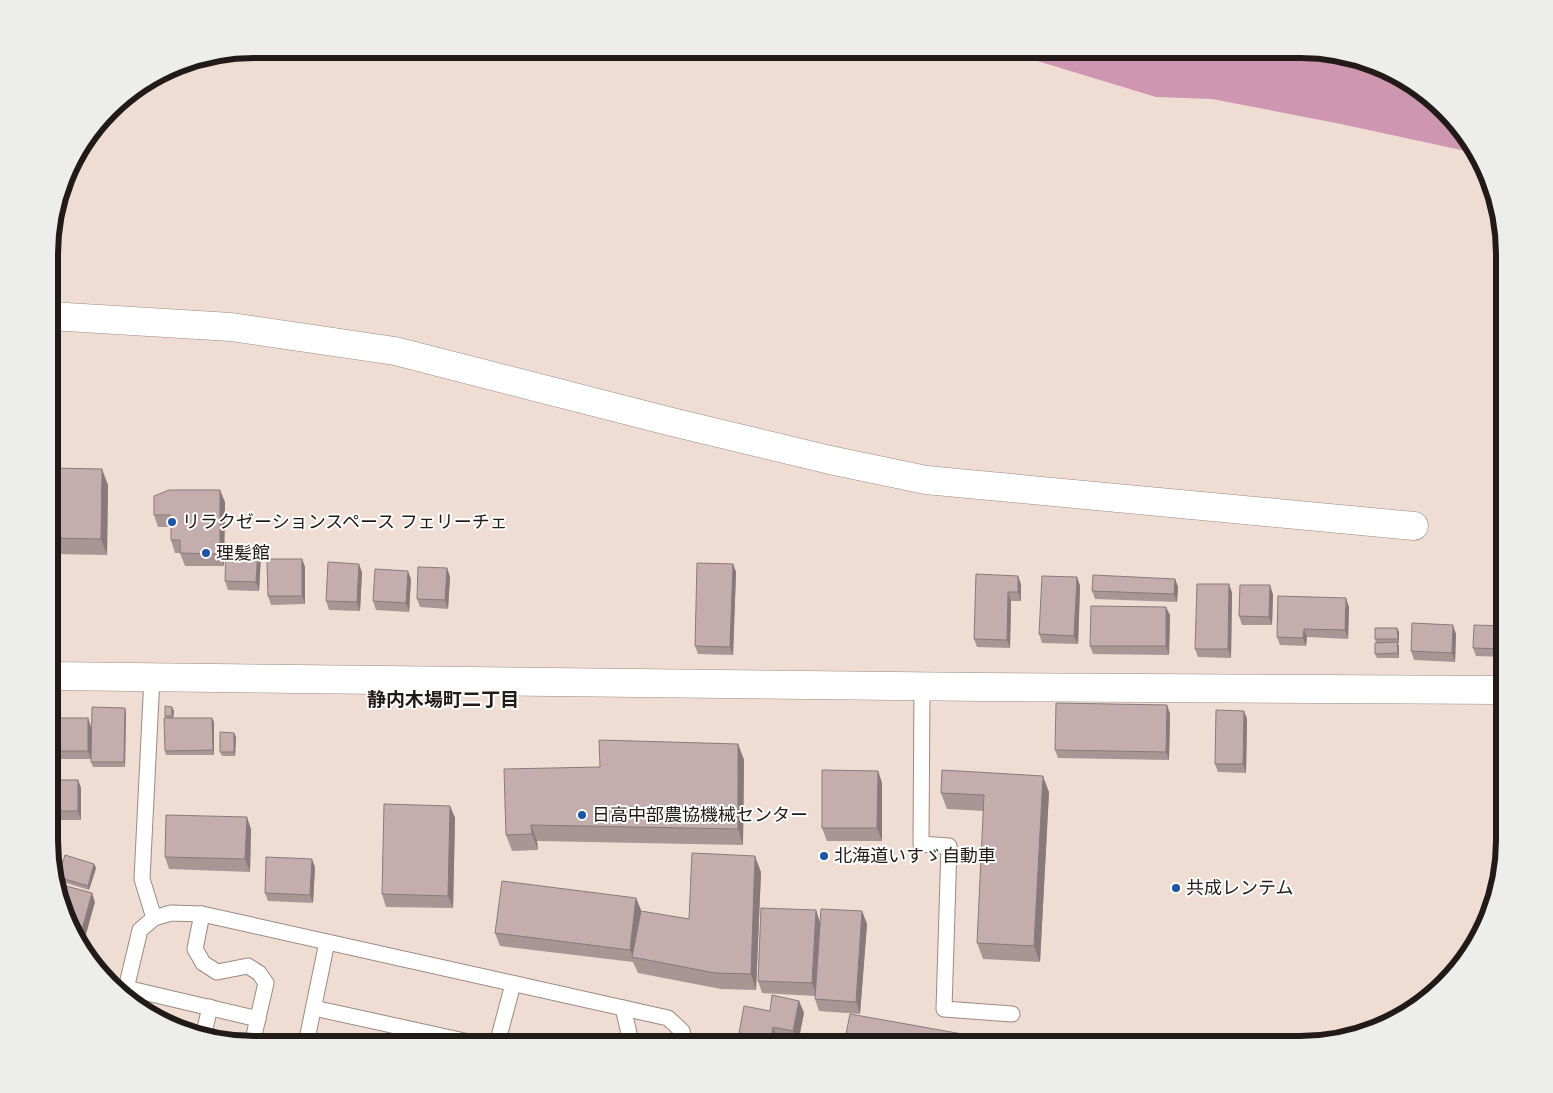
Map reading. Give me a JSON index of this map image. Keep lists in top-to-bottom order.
{
  "districts": ["静内木場町二丁目"],
  "places": [
    "リラクゼーションスペース フェリーチェ",
    "理髪館",
    "日高中部農協機械センター",
    "北海道いすゞ自動車",
    "共成レンテム"
  ]
}
